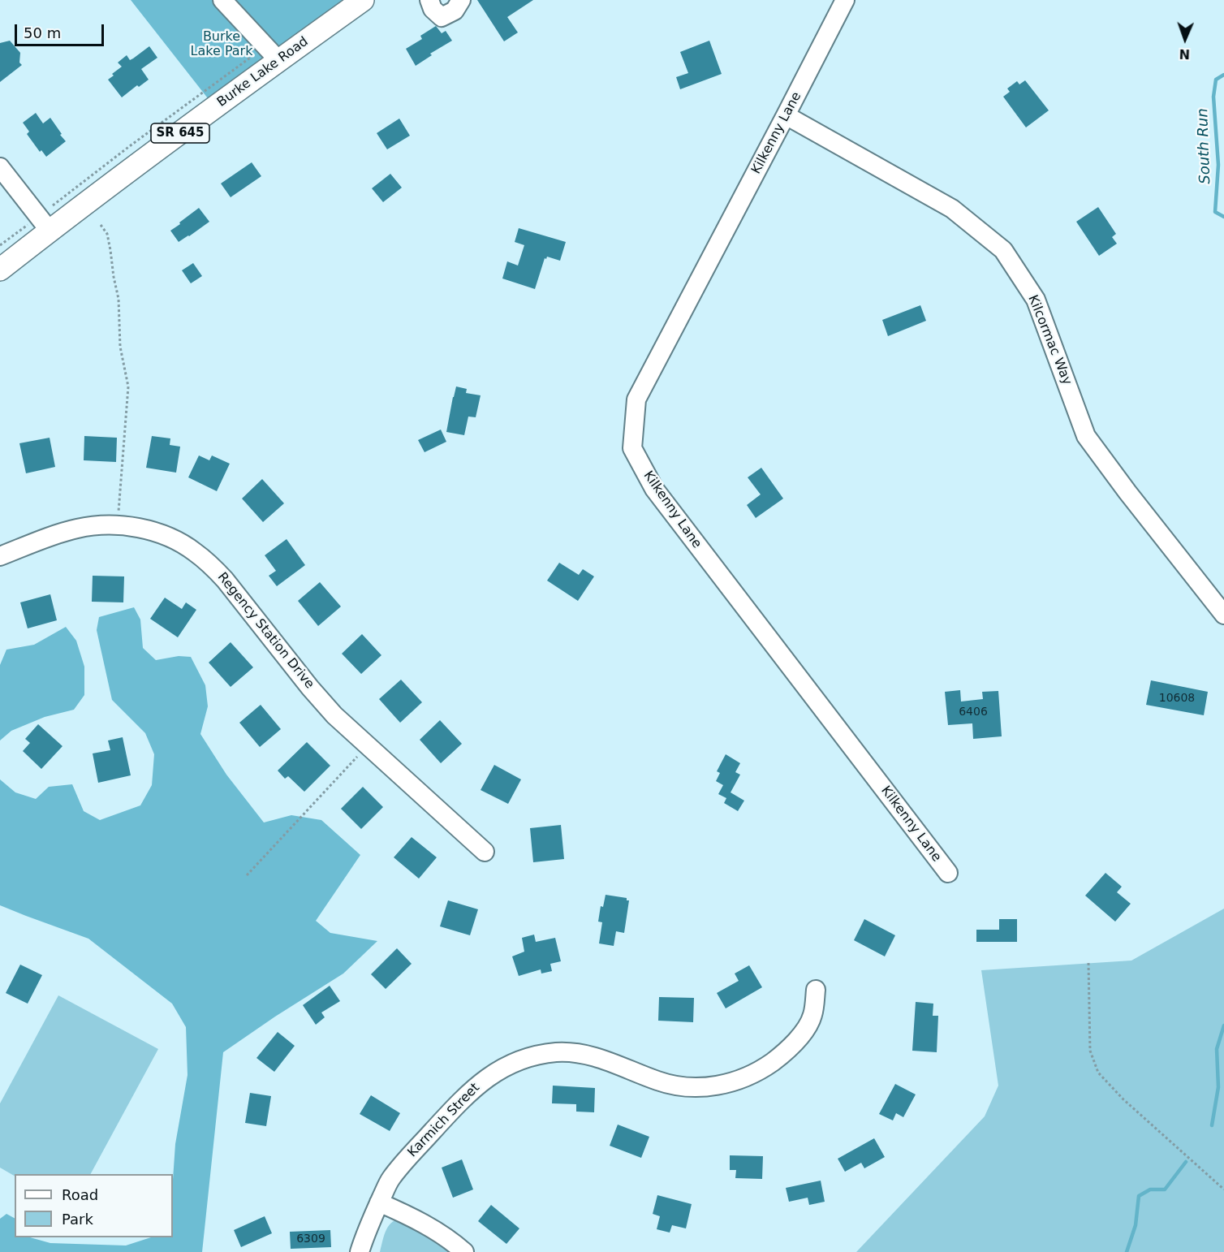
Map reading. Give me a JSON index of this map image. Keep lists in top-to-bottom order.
{
  "streets": {
    "main road": ["Burke Lake Road", "SR 645"],
    "street": [
      "Kilkenny Lane",
      "Kilcormac Way",
      "Regency Station Drive",
      "Karmich Street"
    ]
  },
  "crossings": [
    ["Kilkenny Lane", "Kilcormac Way"]
  ],
  "water": ["South Run"],
  "parks": ["Burke Lake Park"],
  "house_numbers": ["10608", "6406", "6309"],
  "legend": ["Road", "Park"],
  "scale_bar": "50 m",
  "north": "bottom"
}
